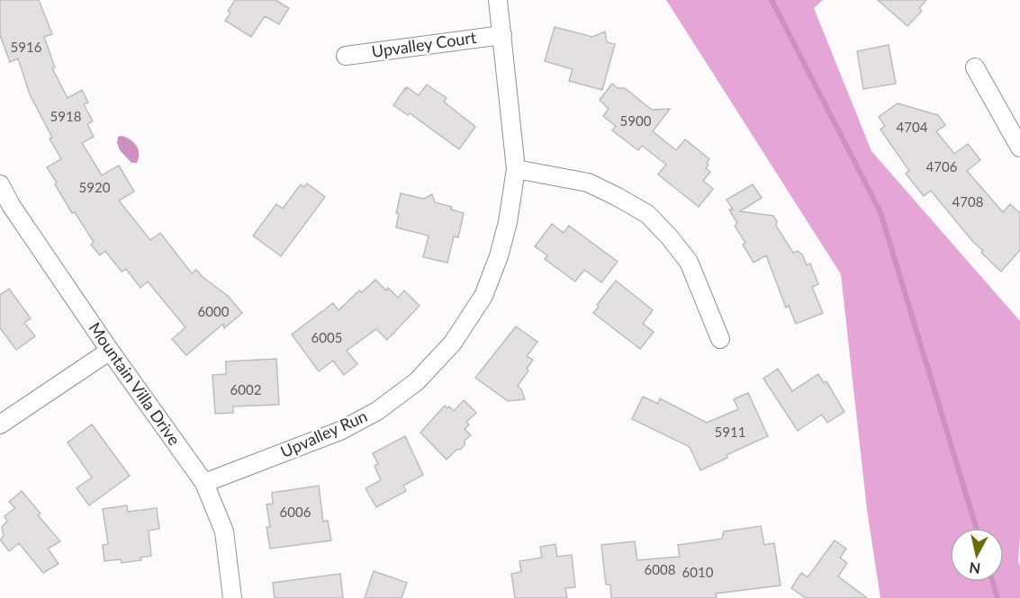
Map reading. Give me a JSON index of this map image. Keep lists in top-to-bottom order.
{
  "streets": {
    "street": ["Upvalley Court", "Mountain Villa Drive", "Upvalley Run"]
  },
  "crossings": [
    ["Upvalley Court", "Upvalley Run"],
    ["Mountain Villa Drive", "Upvalley Run"]
  ],
  "house_numbers": [
    "5916",
    "5918",
    "5900",
    "4704",
    "4706",
    "5920",
    "4708",
    "6000",
    "6005",
    "6002",
    "5911",
    "6006",
    "6008",
    "6010"
  ],
  "north": "bottom"
}
